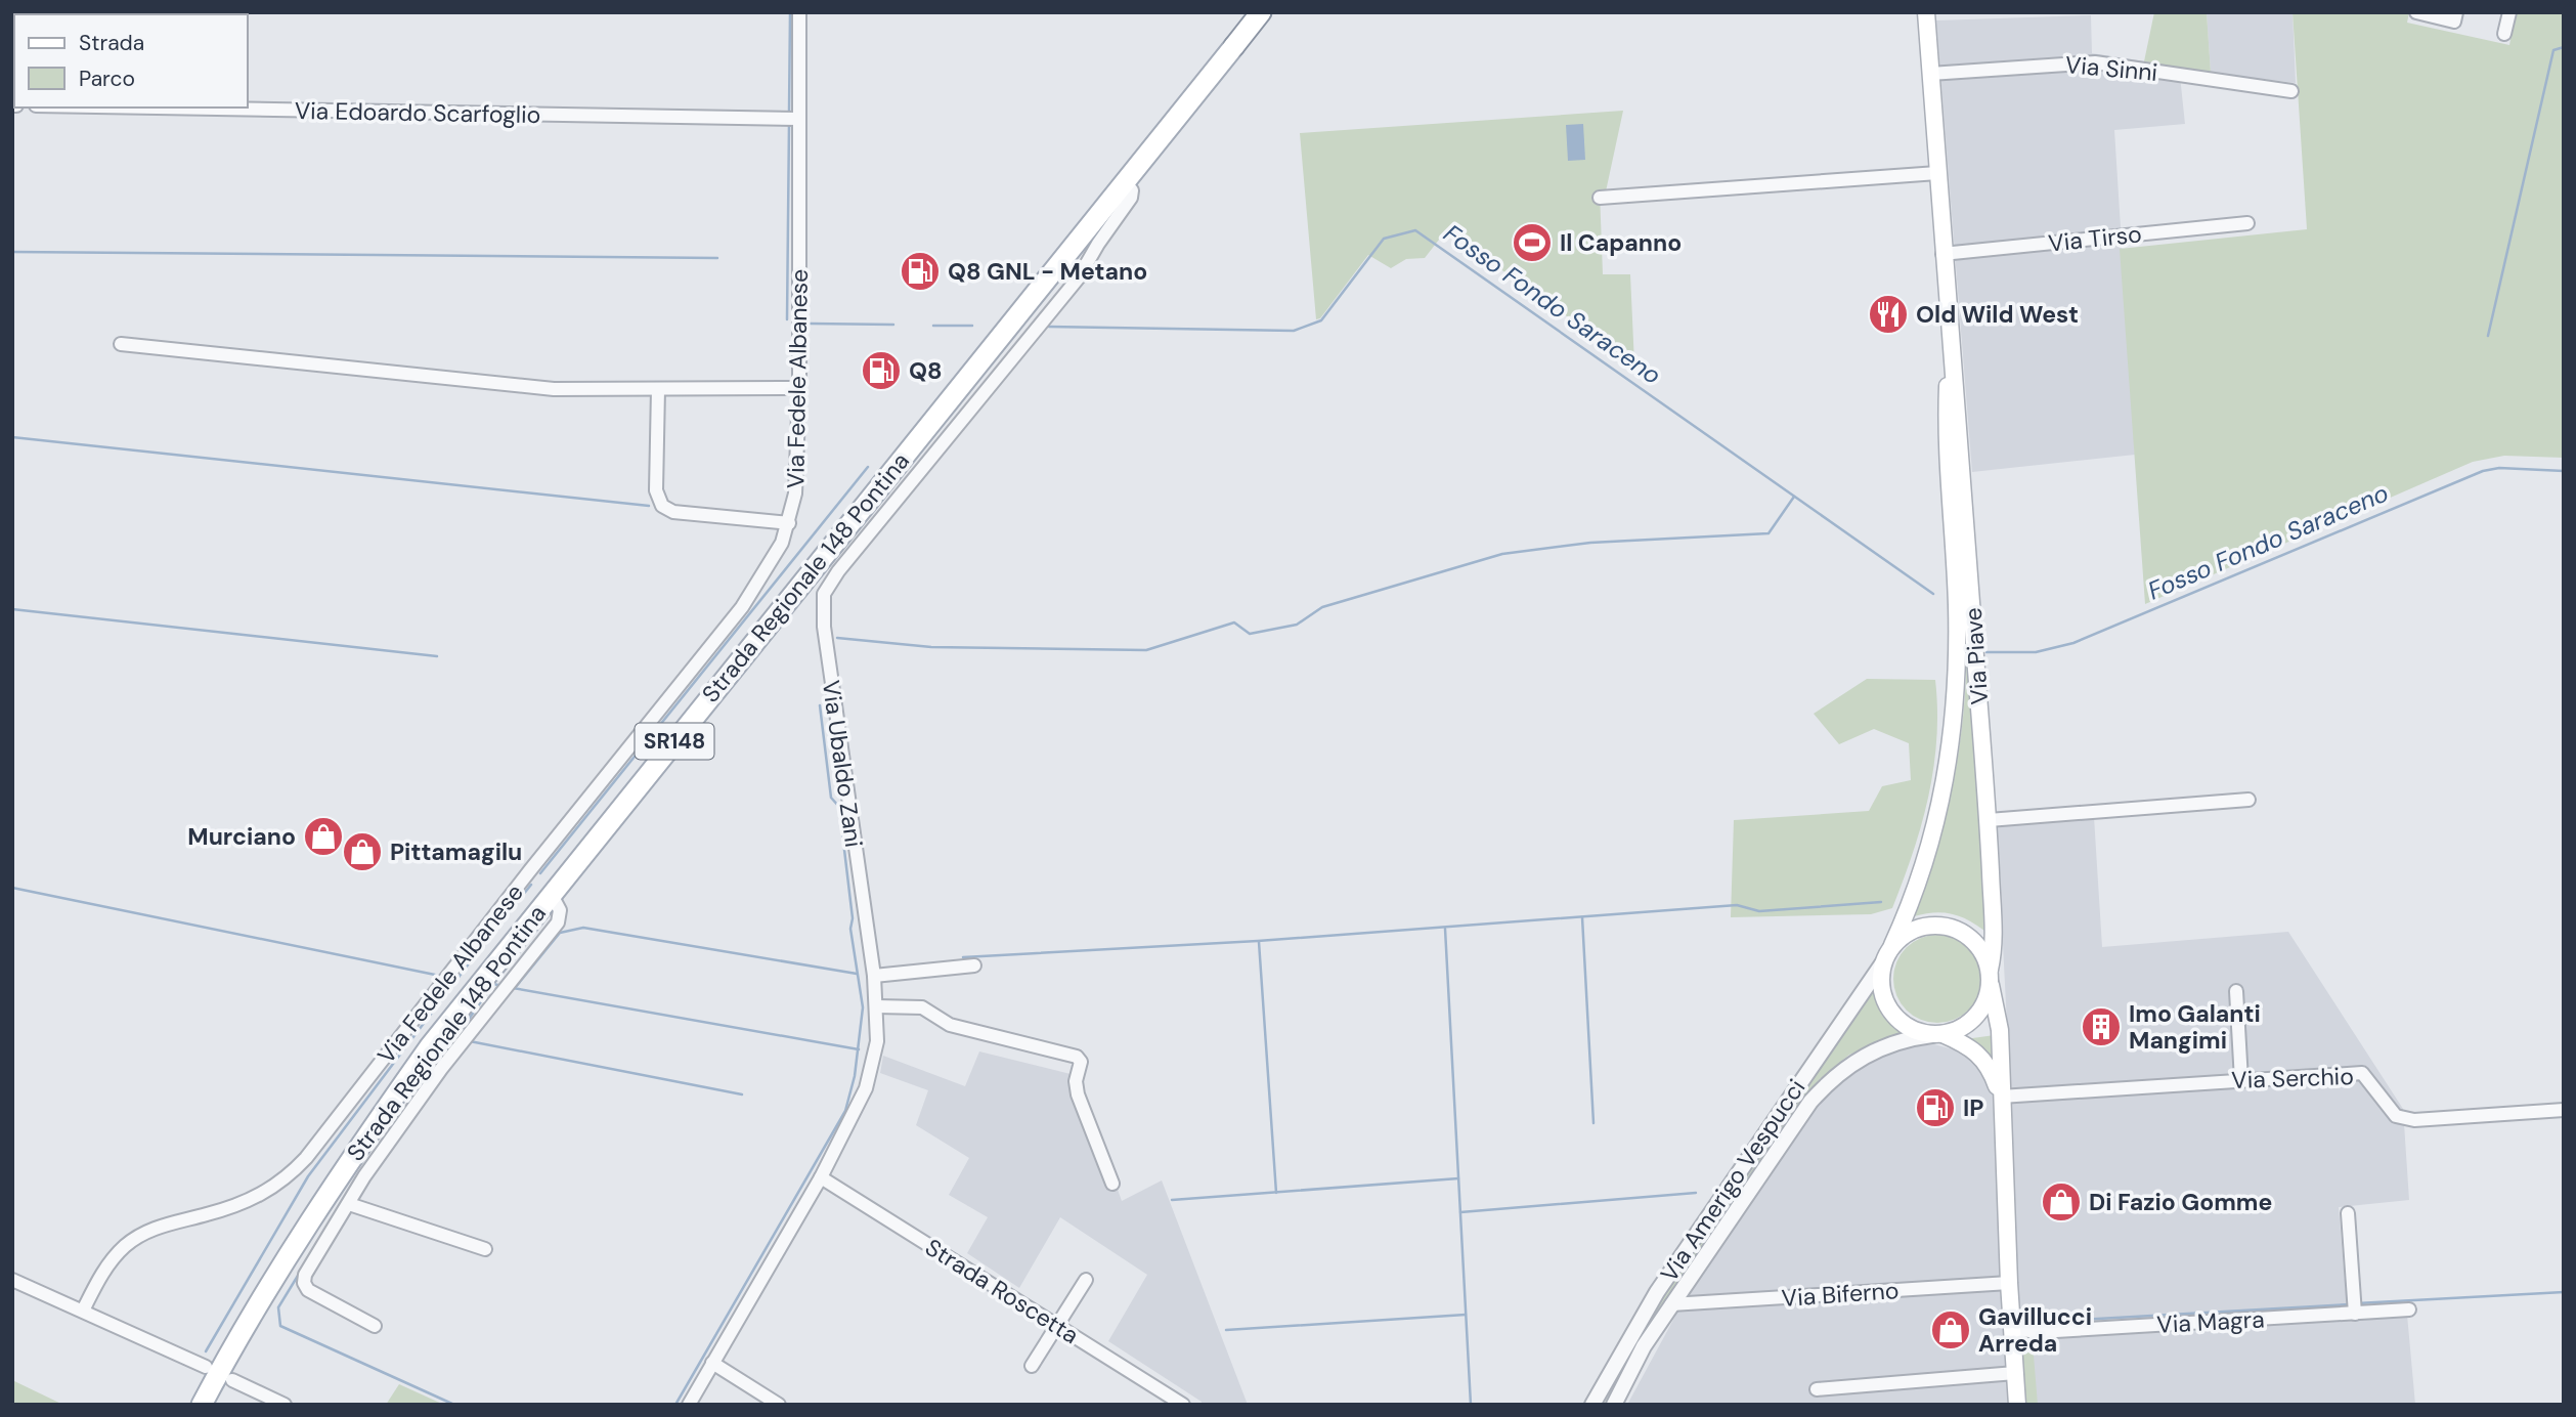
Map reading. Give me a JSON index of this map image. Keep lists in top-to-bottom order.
{
  "streets": {
    "main road": ["Strada Regionale 148 Pontina", "Via Piave", "SR148"],
    "street": [
      "Via Sinni",
      "Via Edoardo Scarfoglio",
      "Via Tirso",
      "Via Fedele Albanese",
      "Via Ubaldo Zani",
      "Via Serchio",
      "Via Amerigo Vespucci",
      "Strada Roscetta",
      "Via Biferno",
      "Via Magra"
    ]
  },
  "crossings": [
    ["Via Sinni", "Via Piave"],
    ["Via Edoardo Scarfoglio", "Via Fedele Albanese"],
    ["Via Tirso", "Via Piave"],
    ["Strada Regionale 148 Pontina", "Via Ubaldo Zani"],
    ["Via Piave", "Via Serchio"],
    ["Via Piave", "Via Amerigo Vespucci"],
    ["Via Piave", "Via Biferno"],
    ["Via Piave", "Via Magra"],
    ["Via Ubaldo Zani", "Strada Roscetta"],
    ["Via Amerigo Vespucci", "Via Biferno"]
  ],
  "water": ["Fosso Fondo Saraceno"],
  "places": {
    "sports": ["Il Capanno"],
    "fuel station": ["Q8 GNL - Metano", "Q8", "IP"],
    "restaurant": ["Old Wild West"],
    "shop": [
      "Murciano",
      "Pittamagilu",
      "Di Fazio Gomme",
      "Gavillucci Arreda"
    ],
    "building": ["Imo Galanti Mangimi"]
  },
  "legend": ["Strada", "Parco"]
}
